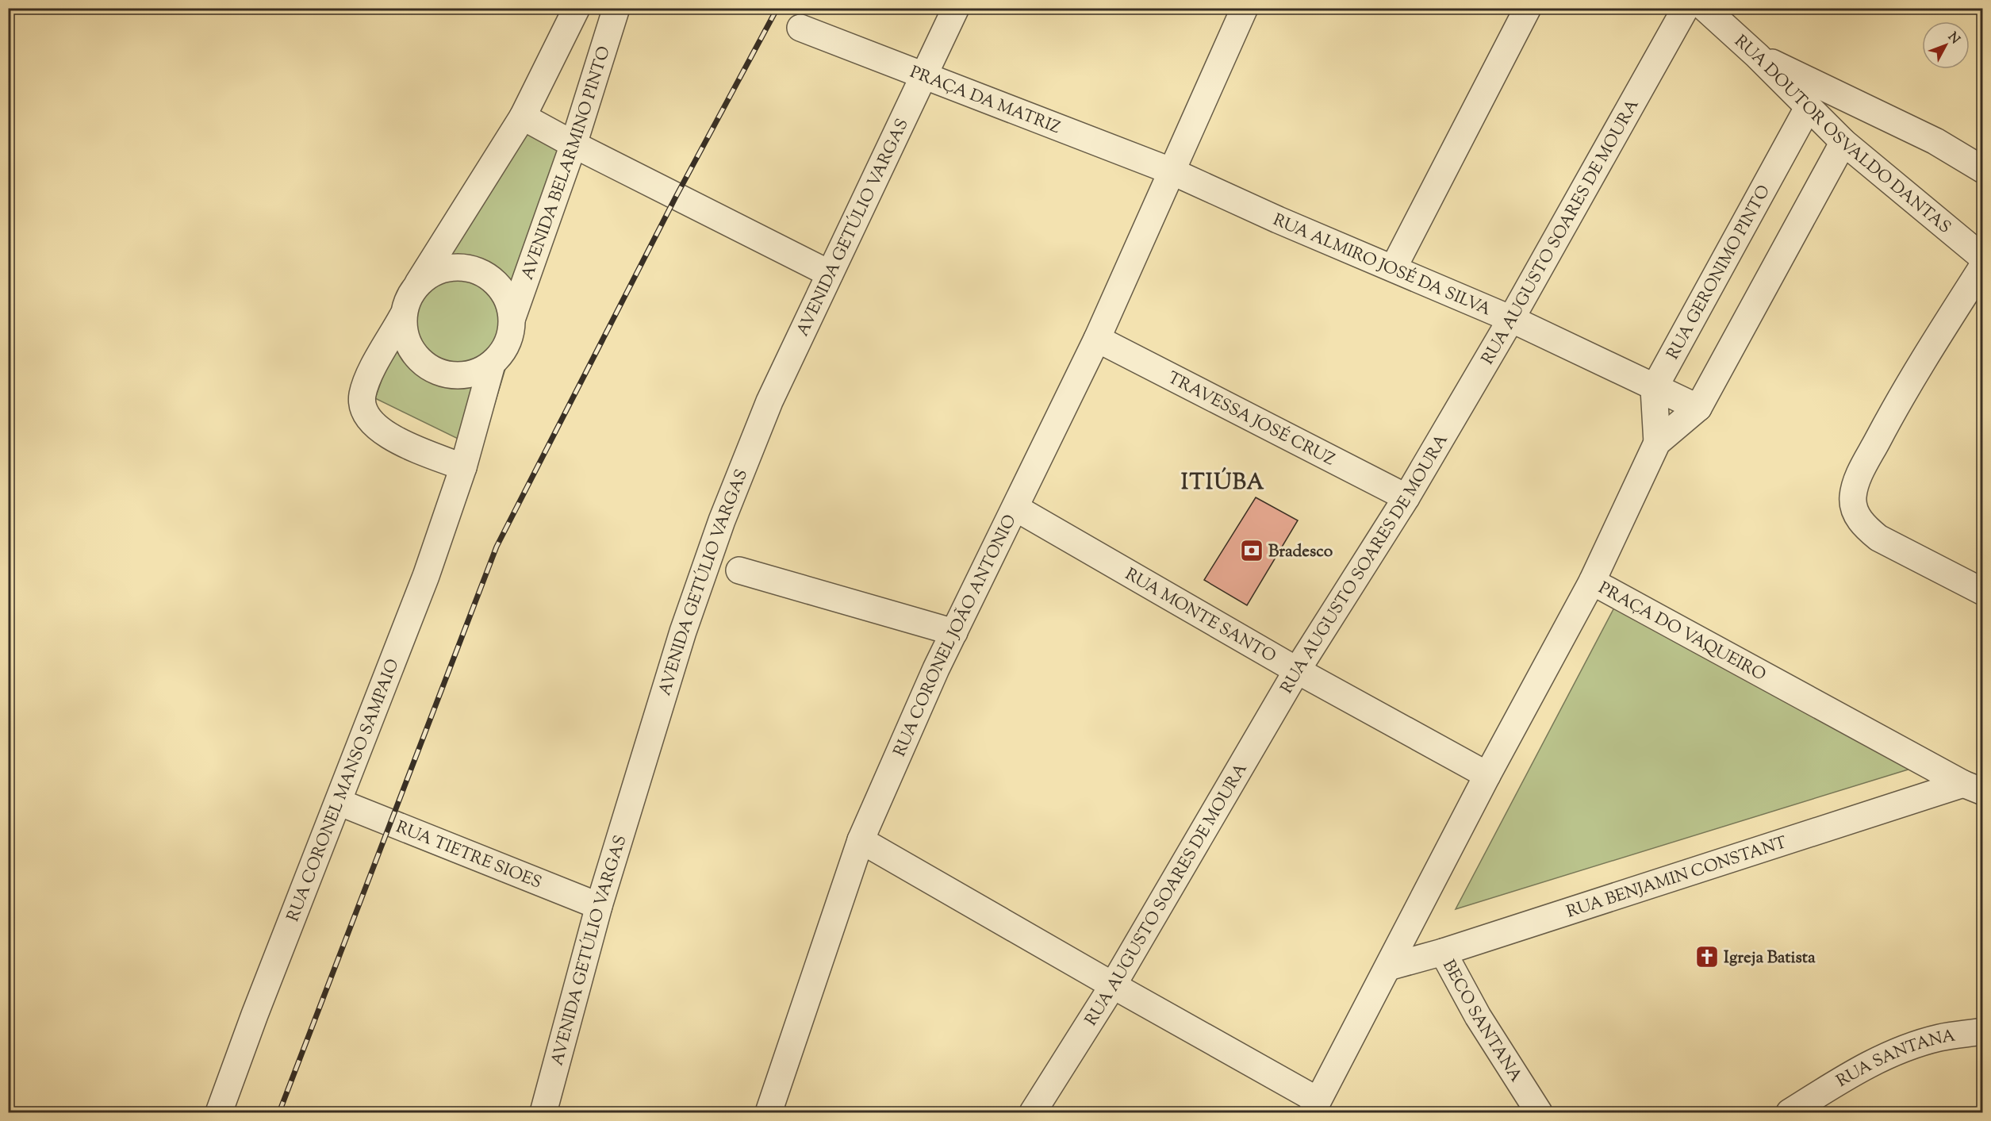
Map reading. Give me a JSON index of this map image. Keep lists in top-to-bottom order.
{
  "streets": {
    "street": [
      "PRAÇA DA MATRIZ",
      "RUA DOUTOR OSVALDO DANTAS",
      "AVENIDA BELARMINO PINTO",
      "AVENIDA GETÚLIO VARGAS",
      "RUA AUGUSTO SOARES DE MOURA",
      "RUA ALMIRO JOSÉ DA SILVA",
      "RUA GERONIMO PINTO",
      "TRAVESSA JOSÉ CRUZ",
      "RUA MONTE SANTO",
      "PRAÇA DO VAQUEIRO",
      "RUA CORONEL JOÃO ANTONIO",
      "RUA CORONEL MANSO SAMPAIO",
      "RUA TIETRE SIOES",
      "RUA BENJAMIN CONSTANT",
      "BECO SANTANA",
      "RUA SANTANA"
    ]
  },
  "crossings": [
    ["PRAÇA DA MATRIZ", "AVENIDA GETÚLIO VARGAS"],
    ["PRAÇA DA MATRIZ", "RUA ALMIRO JOSÉ DA SILVA"],
    ["PRAÇA DA MATRIZ", "RUA CORONEL JOÃO ANTONIO"],
    ["RUA DOUTOR OSVALDO DANTAS", "RUA GERONIMO PINTO"],
    ["AVENIDA BELARMINO PINTO", "RUA CORONEL MANSO SAMPAIO"],
    ["AVENIDA GETÚLIO VARGAS", "RUA TIETRE SIOES"],
    ["RUA AUGUSTO SOARES DE MOURA", "RUA ALMIRO JOSÉ DA SILVA"],
    ["RUA AUGUSTO SOARES DE MOURA", "TRAVESSA JOSÉ CRUZ"],
    ["RUA AUGUSTO SOARES DE MOURA", "RUA MONTE SANTO"],
    ["RUA ALMIRO JOSÉ DA SILVA", "RUA GERONIMO PINTO"],
    ["RUA ALMIRO JOSÉ DA SILVA", "RUA CORONEL JOÃO ANTONIO"],
    ["TRAVESSA JOSÉ CRUZ", "RUA CORONEL JOÃO ANTONIO"],
    ["RUA MONTE SANTO", "PRAÇA DO VAQUEIRO"],
    ["RUA MONTE SANTO", "RUA CORONEL JOÃO ANTONIO"],
    ["PRAÇA DO VAQUEIRO", "RUA BENJAMIN CONSTANT"],
    ["RUA CORONEL MANSO SAMPAIO", "RUA TIETRE SIOES"],
    ["RUA BENJAMIN CONSTANT", "BECO SANTANA"]
  ],
  "districts": ["ITIÚBA"],
  "places": {
    "bank": ["Bradesco"],
    "church": ["Igreja Batista"]
  },
  "north": "top right"
}
